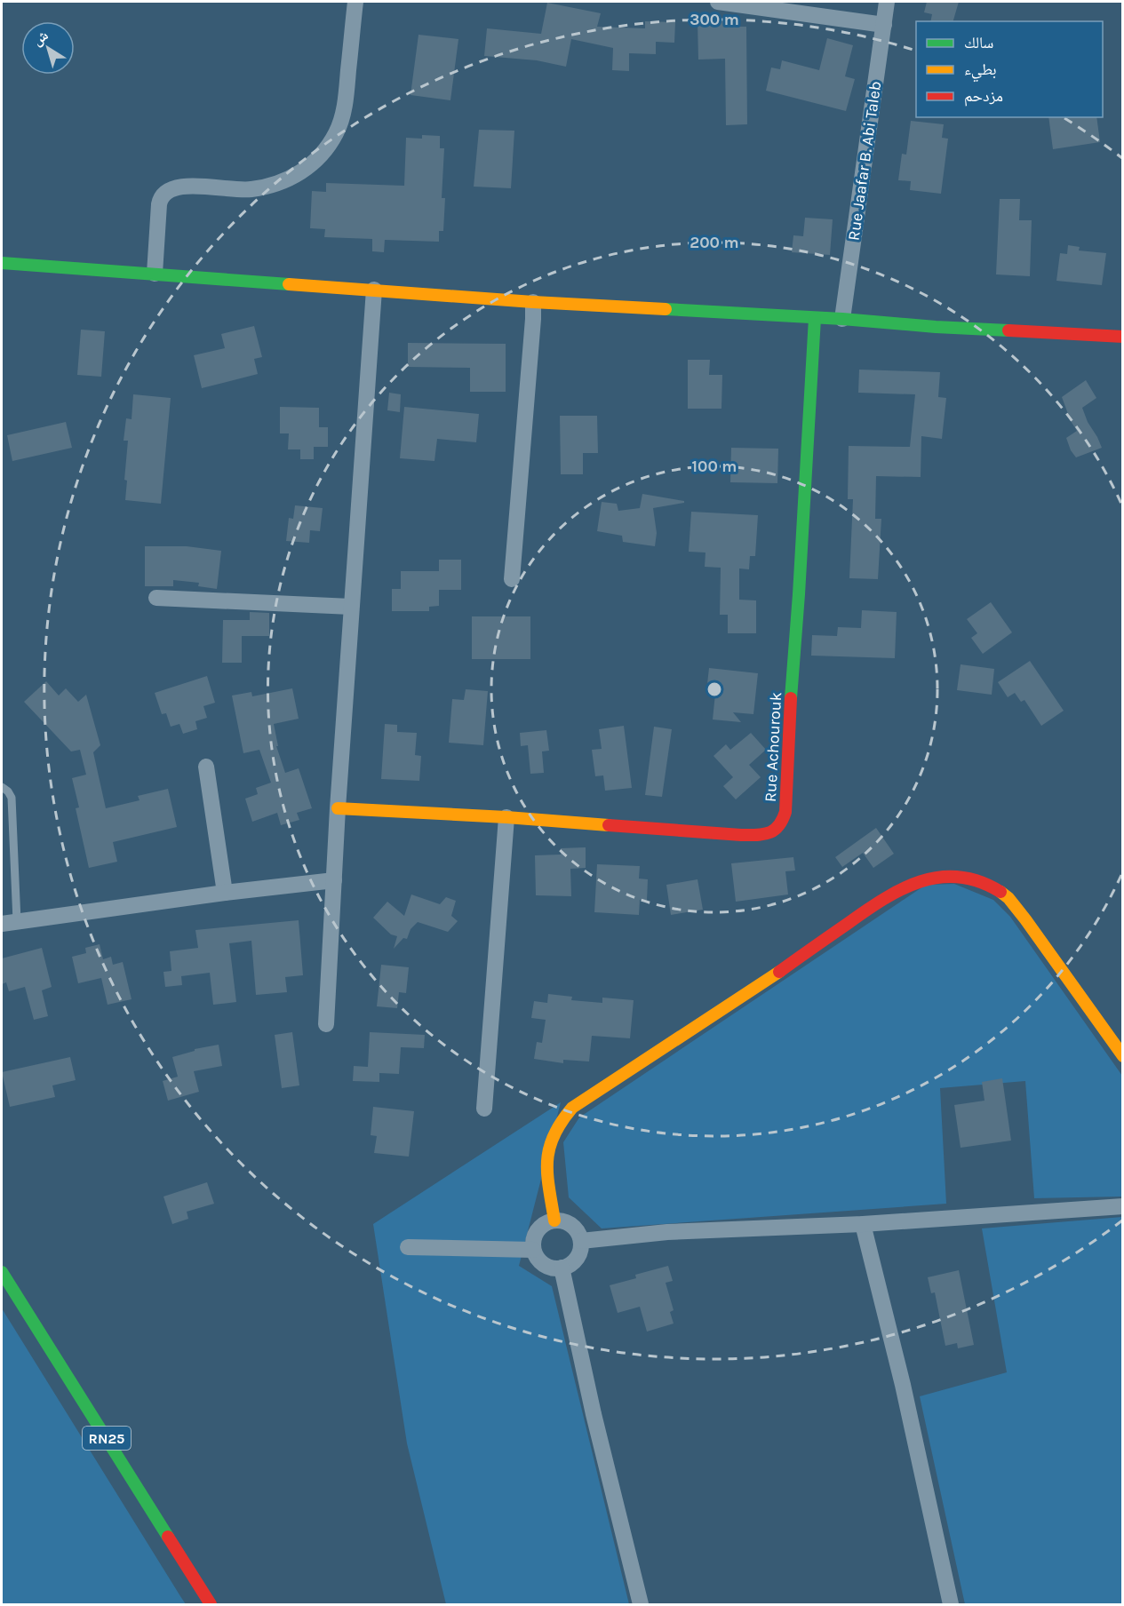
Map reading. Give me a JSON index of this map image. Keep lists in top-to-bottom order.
{
  "streets": {
    "street": ["Rue Jaafar B. Abi Taleb", "Rue Achourouk", "RN25"]
  },
  "legend": ["سالك", "بطيء", "مزدحم"],
  "north": "top left",
  "rings": ["300 m", "200 m", "100 m"]
}
